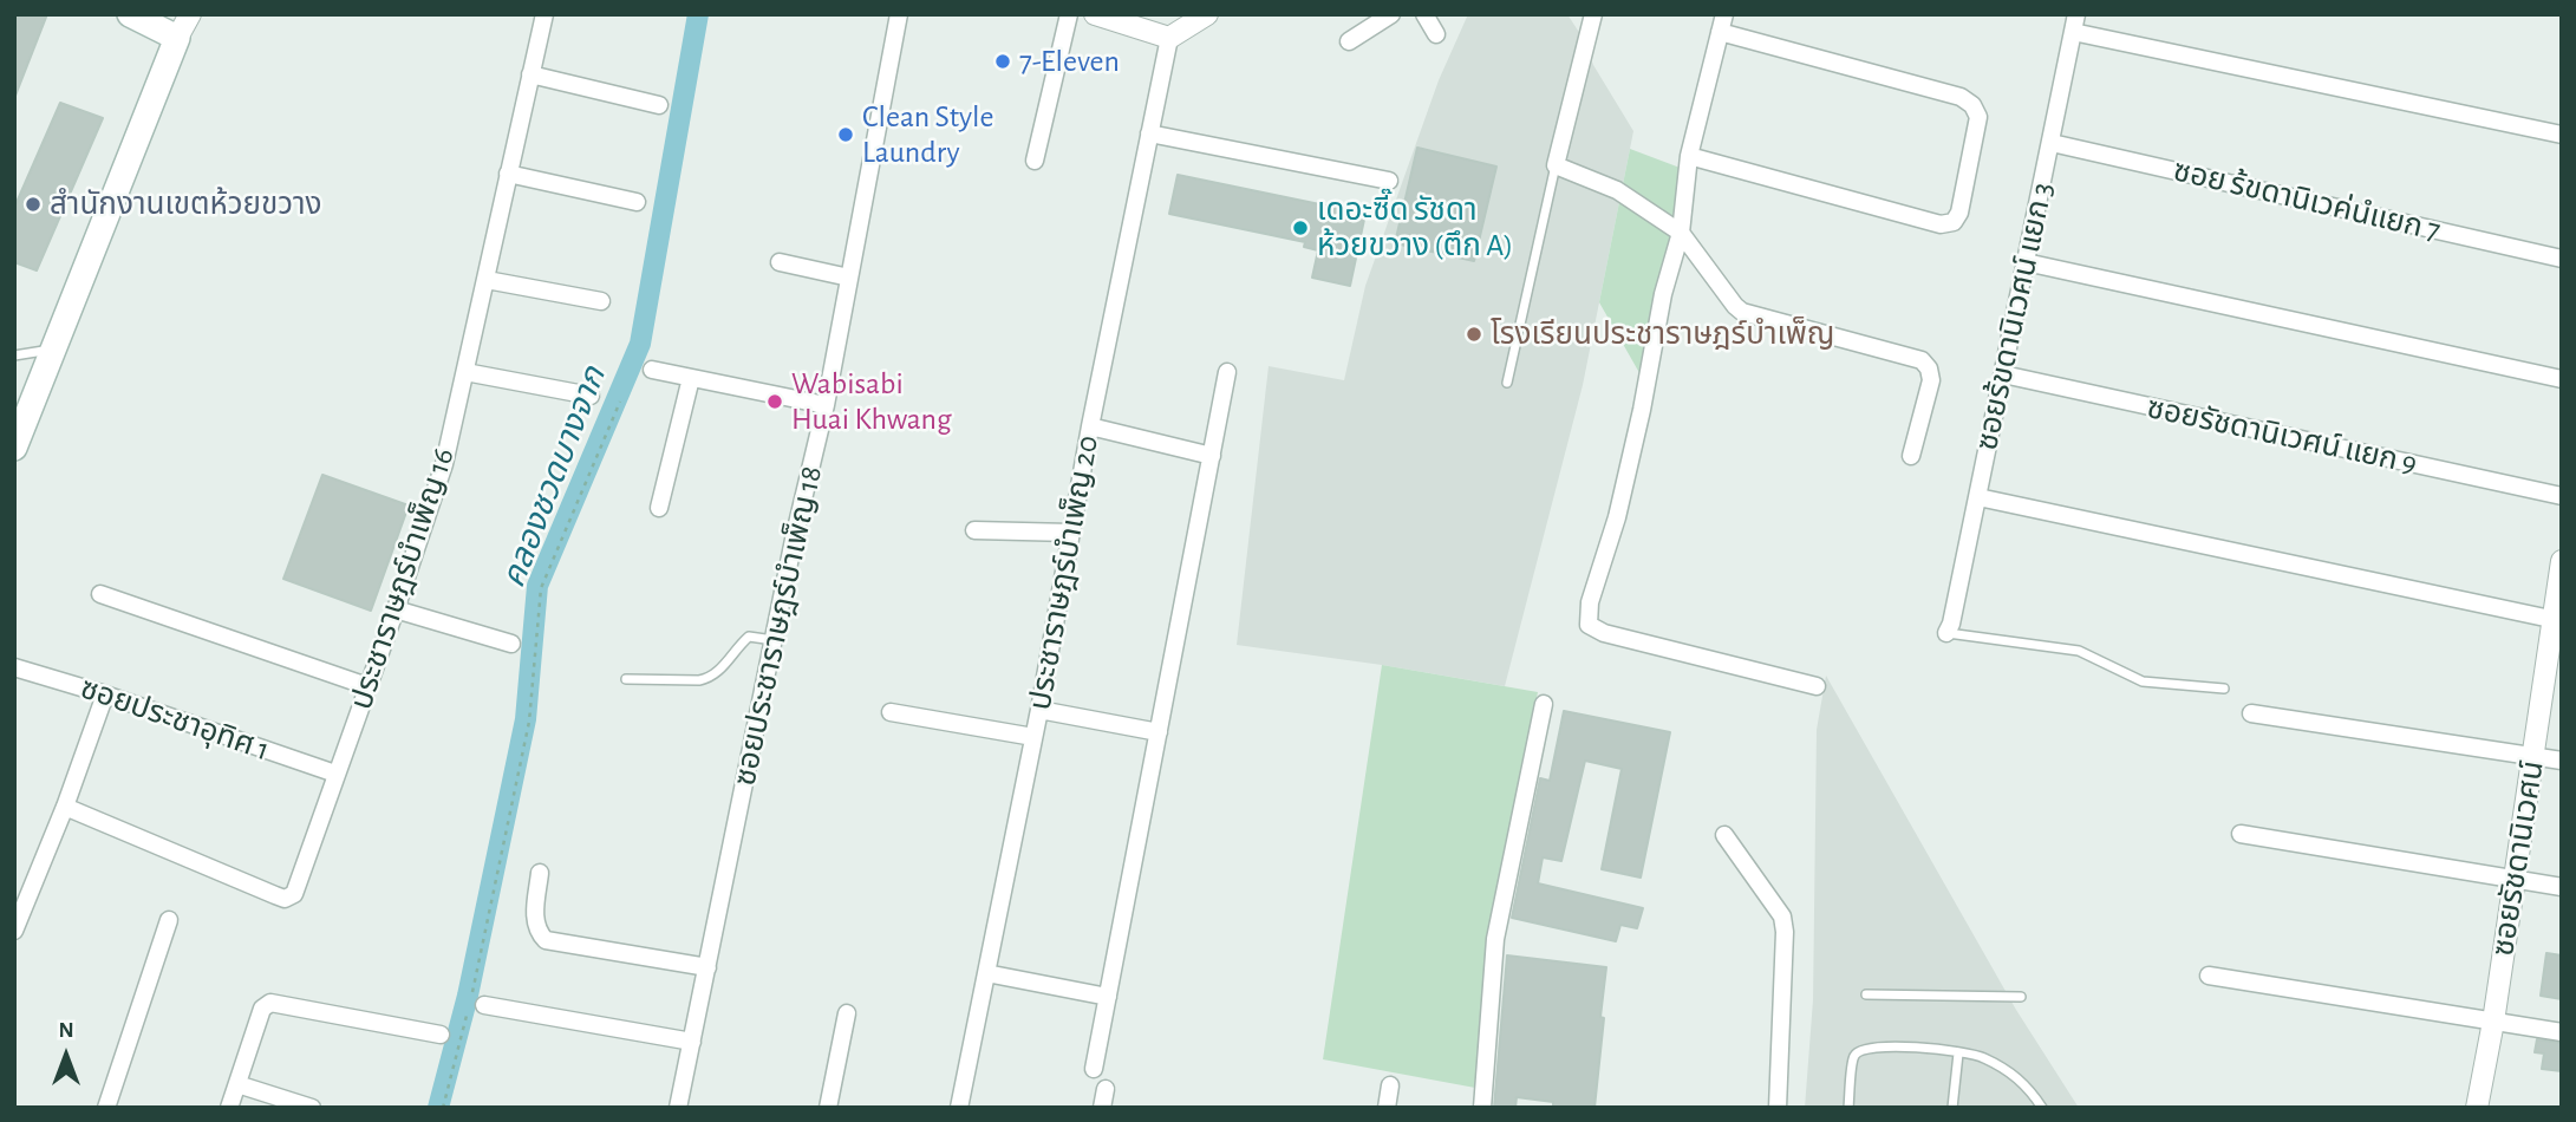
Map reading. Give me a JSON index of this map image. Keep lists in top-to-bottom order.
{
  "streets": {
    "street": [
      "ซอย ร้ขดานิเวค่นํแยก 7",
      "ซอยร้ขดานิเวศน์ แยก 3",
      "ซอยรัชดานิเวศน์ แยก 9",
      "ประชาราษฎร์บำเพ็ญ 20",
      "ประชาราษฎร์บำเพ็ญ 16",
      "ซอยประชาราษฎร์บำเพ็ญ 18",
      "ซอยประชาอุทิศ 1",
      "ซอยรัชดานิเวศน์"
    ]
  },
  "crossings": [
    ["ซอย ร้ขดานิเวค่นํแยก 7", "ซอยร้ขดานิเวศน์ แยก 3"],
    ["ซอยร้ขดานิเวศน์ แยก 3", "ซอยรัชดานิเวศน์ แยก 9"],
    ["ประชาราษฎร์บำเพ็ญ 16", "ซอยประชาอุทิศ 1"]
  ],
  "water": ["คลองชวดบางจาก"],
  "places": [
    "7-Eleven",
    "Clean Style Laundry",
    "สำนักงานเขตห้วยขวาง",
    "เดอะซี๊ด รัชดา ห้วยขวาง (ตึก A)",
    "โรงเรียนประชาราษฎร์บำเพ็ญ",
    "Wabisabi Huai Khwang"
  ],
  "north": "top"
}
